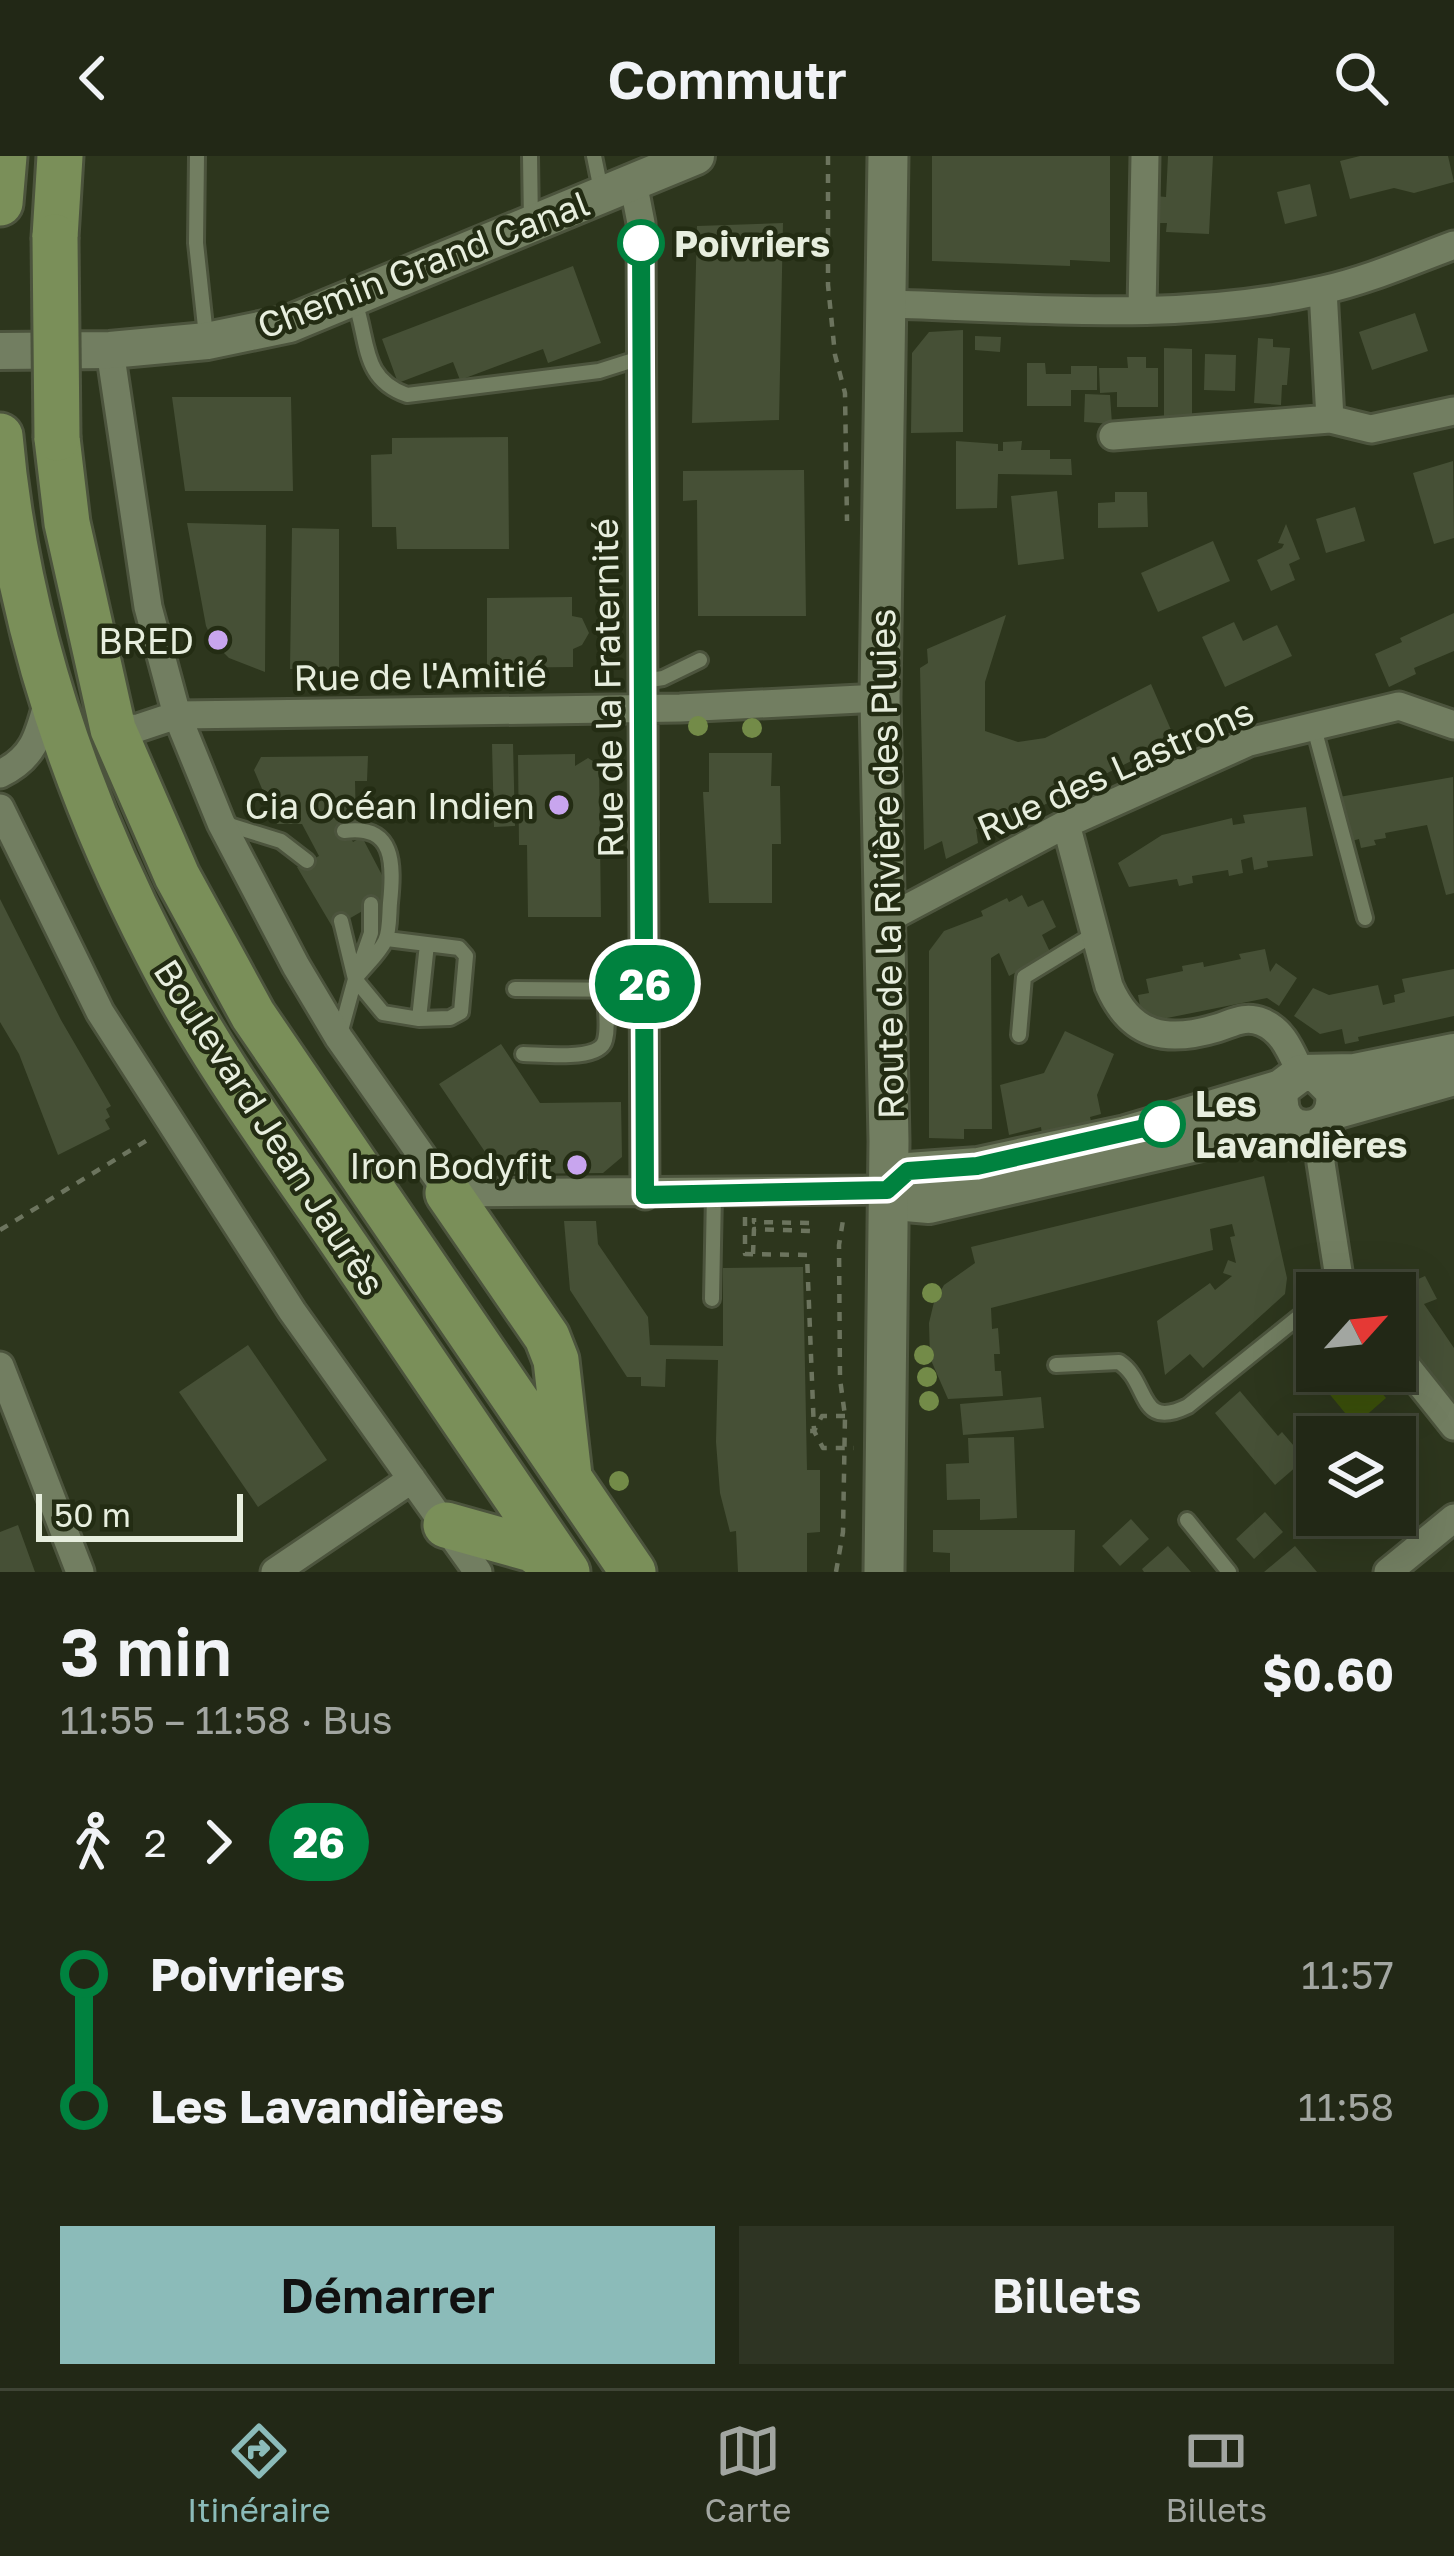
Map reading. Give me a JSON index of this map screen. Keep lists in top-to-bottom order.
{
  "streets": {
    "main road": ["Route de la Rivière des Pluies", "Boulevard Jean Jaurès"],
    "street": [
      "Chemin Grand Canal",
      "Rue de l'Amitié",
      "Rue de la Fraternité",
      "Rue des Lastrons"
    ]
  },
  "crossings": [
    ["Chemin Grand Canal", "Rue de la Fraternité"],
    ["Rue de l'Amitié", "Rue de la Fraternité"],
    ["Rue de l'Amitié", "Route de la Rivière des Pluies"],
    ["Rue de l'Amitié", "Boulevard Jean Jaurès"],
    ["Rue des Lastrons", "Route de la Rivière des Pluies"]
  ],
  "places": [
    "Poivriers",
    "BRED",
    "Cia Océan Indien",
    "Les Lavandières",
    "Iron Bodyfit"
  ],
  "lines": ["bus line 26"],
  "scale_bar": "50 m",
  "north": "top right",
  "page": {
    "header": "Commutr",
    "on_map": "26",
    "scale": "50 m",
    "heading": ["3 min", "11:55 – 11:58 · Bus", "$0.60"],
    "legs": ["2", "26"],
    "list": [
      {
        "name": "Poivriers",
        "value": "11:57"
      },
      {
        "name": "Les Lavandières",
        "value": "11:58"
      }
    ],
    "buttons": ["Démarrer", "Billets"],
    "tabs": ["Itinéraire", "Carte", "Billets"]
  }
}
